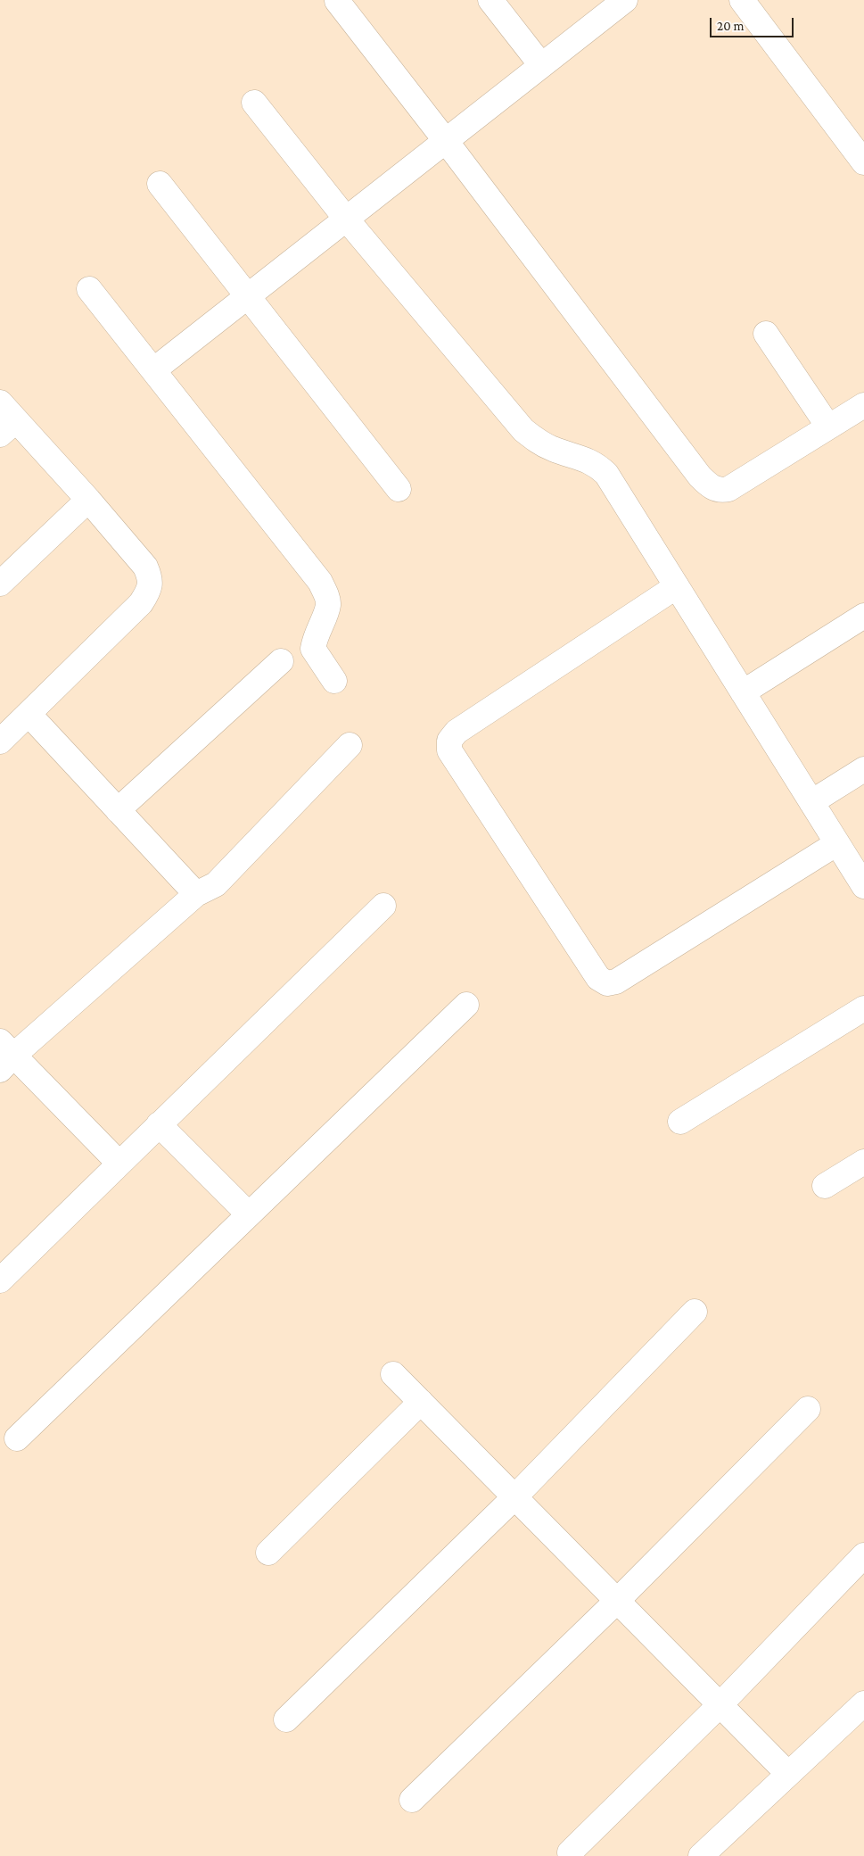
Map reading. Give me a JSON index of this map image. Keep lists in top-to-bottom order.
{
  "scale_bar": "20 m"
}
